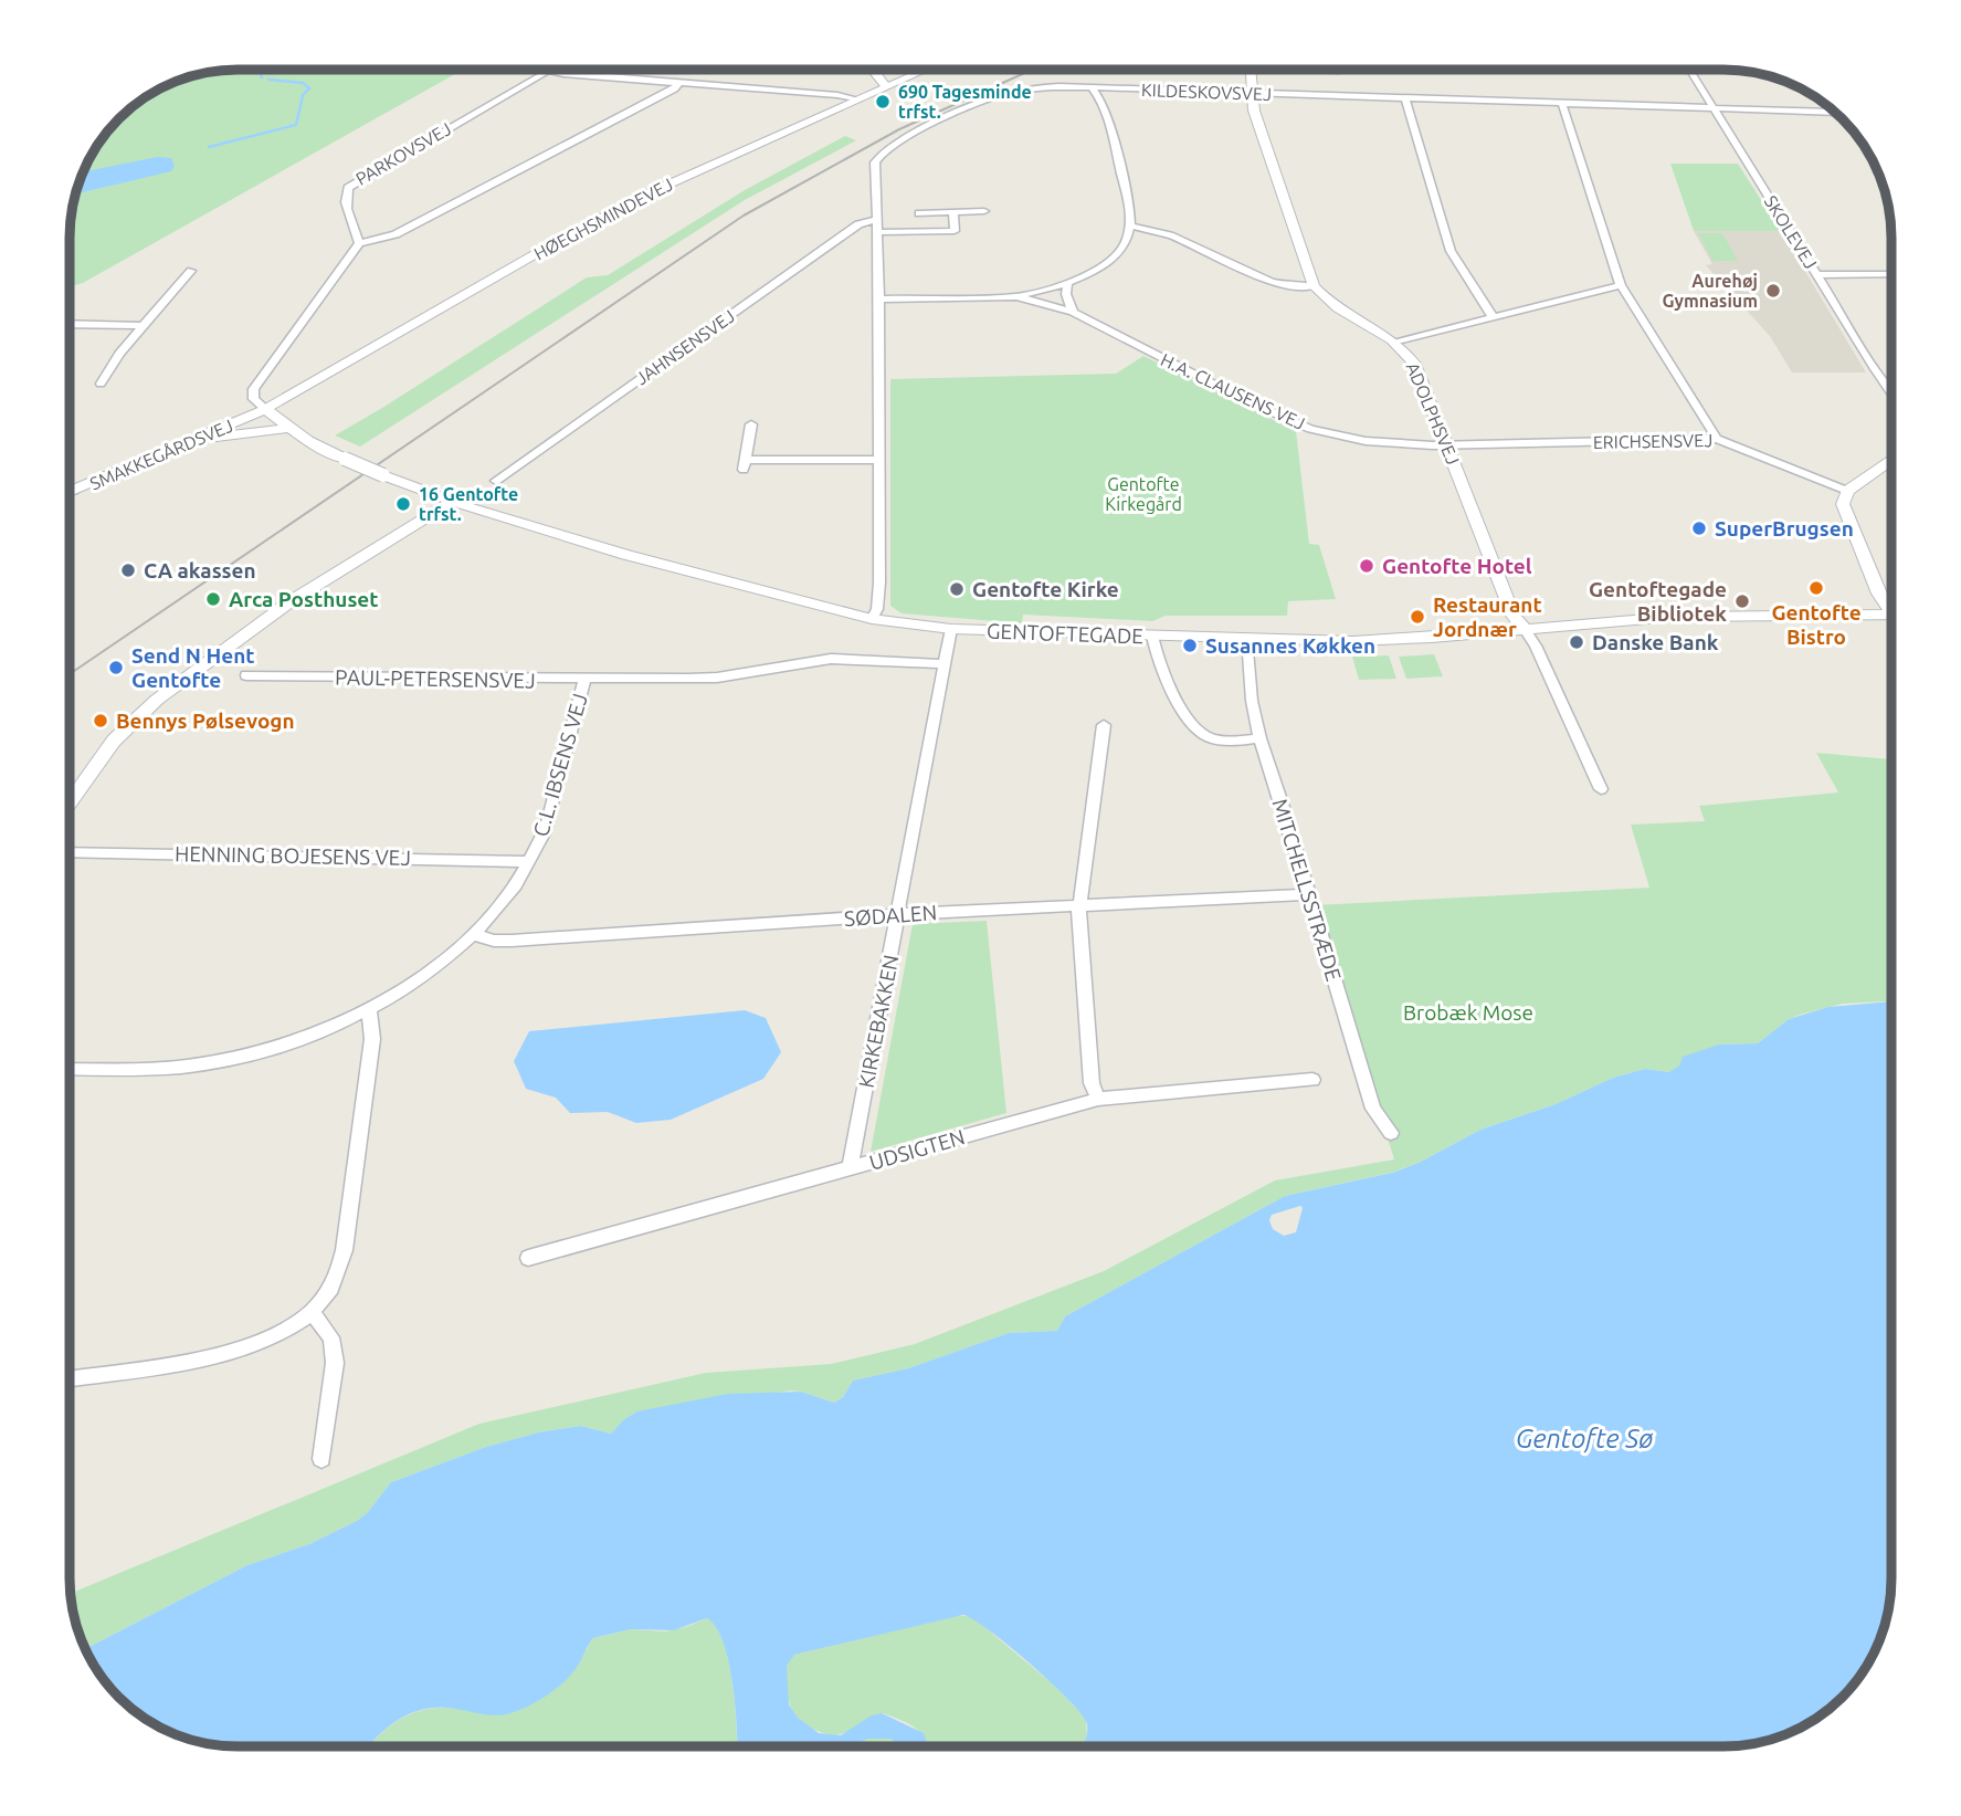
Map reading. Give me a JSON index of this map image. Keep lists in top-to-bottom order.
{
  "streets": {
    "street": [
      "KILDESKOVSVEJ",
      "PARKOVSVEJ",
      "HØEGHSMINDEVEJ",
      "SKOLEVEJ",
      "JAHNSENSVEJ",
      "H.A. CLAUSENS VEJ",
      "ADOLPHSVEJ",
      "ERICHSENSVEJ",
      "SMAKKEGÅRDSVEJ",
      "GENTOFTEGADE",
      "PAUL-PETERSENSVEJ",
      "C.L. IBSENS VEJ",
      "HENNING BOJESENS VEJ",
      "MITCHELLSSTRÆDE",
      "SØDALEN",
      "KIRKEBAKKEN",
      "UDSIGTEN"
    ]
  },
  "crossings": [
    ["KILDESKOVSVEJ", "SKOLEVEJ"],
    ["KILDESKOVSVEJ", "JAHNSENSVEJ"],
    ["KILDESKOVSVEJ", "H.A. CLAUSENS VEJ"],
    ["KILDESKOVSVEJ", "GENTOFTEGADE"],
    ["HØEGHSMINDEVEJ", "SMAKKEGÅRDSVEJ"],
    ["HØEGHSMINDEVEJ", "GENTOFTEGADE"],
    ["JAHNSENSVEJ", "H.A. CLAUSENS VEJ"],
    ["H.A. CLAUSENS VEJ", "ADOLPHSVEJ"],
    ["H.A. CLAUSENS VEJ", "ERICHSENSVEJ"],
    ["ADOLPHSVEJ", "ERICHSENSVEJ"],
    ["ADOLPHSVEJ", "GENTOFTEGADE"],
    ["SMAKKEGÅRDSVEJ", "GENTOFTEGADE"],
    ["GENTOFTEGADE", "MITCHELLSSTRÆDE"],
    ["GENTOFTEGADE", "KIRKEBAKKEN"],
    ["PAUL-PETERSENSVEJ", "C.L. IBSENS VEJ"],
    ["PAUL-PETERSENSVEJ", "KIRKEBAKKEN"],
    ["C.L. IBSENS VEJ", "HENNING BOJESENS VEJ"],
    ["C.L. IBSENS VEJ", "SØDALEN"],
    ["MITCHELLSSTRÆDE", "SØDALEN"],
    ["SØDALEN", "KIRKEBAKKEN"],
    ["KIRKEBAKKEN", "UDSIGTEN"]
  ],
  "water": ["Gentofte Sø"],
  "parks": ["Gentofte Kirkegård", "Brobæk Mose"],
  "places": [
    "690 Tagesminde trfst.",
    "Aurehøj Gymnasium",
    "16 Gentofte trfst.",
    "SuperBrugsen",
    "Gentofte Hotel",
    "CA akassen",
    "Gentofte Bistro",
    "Gentofte Kirke",
    "Arca Posthuset",
    "Gentoftegade Bibliotek",
    "Restaurant Jordnær",
    "Danske Bank",
    "Susannes Køkken",
    "Send N Hent Gentofte",
    "Bennys Pølsevogn"
  ]
}
